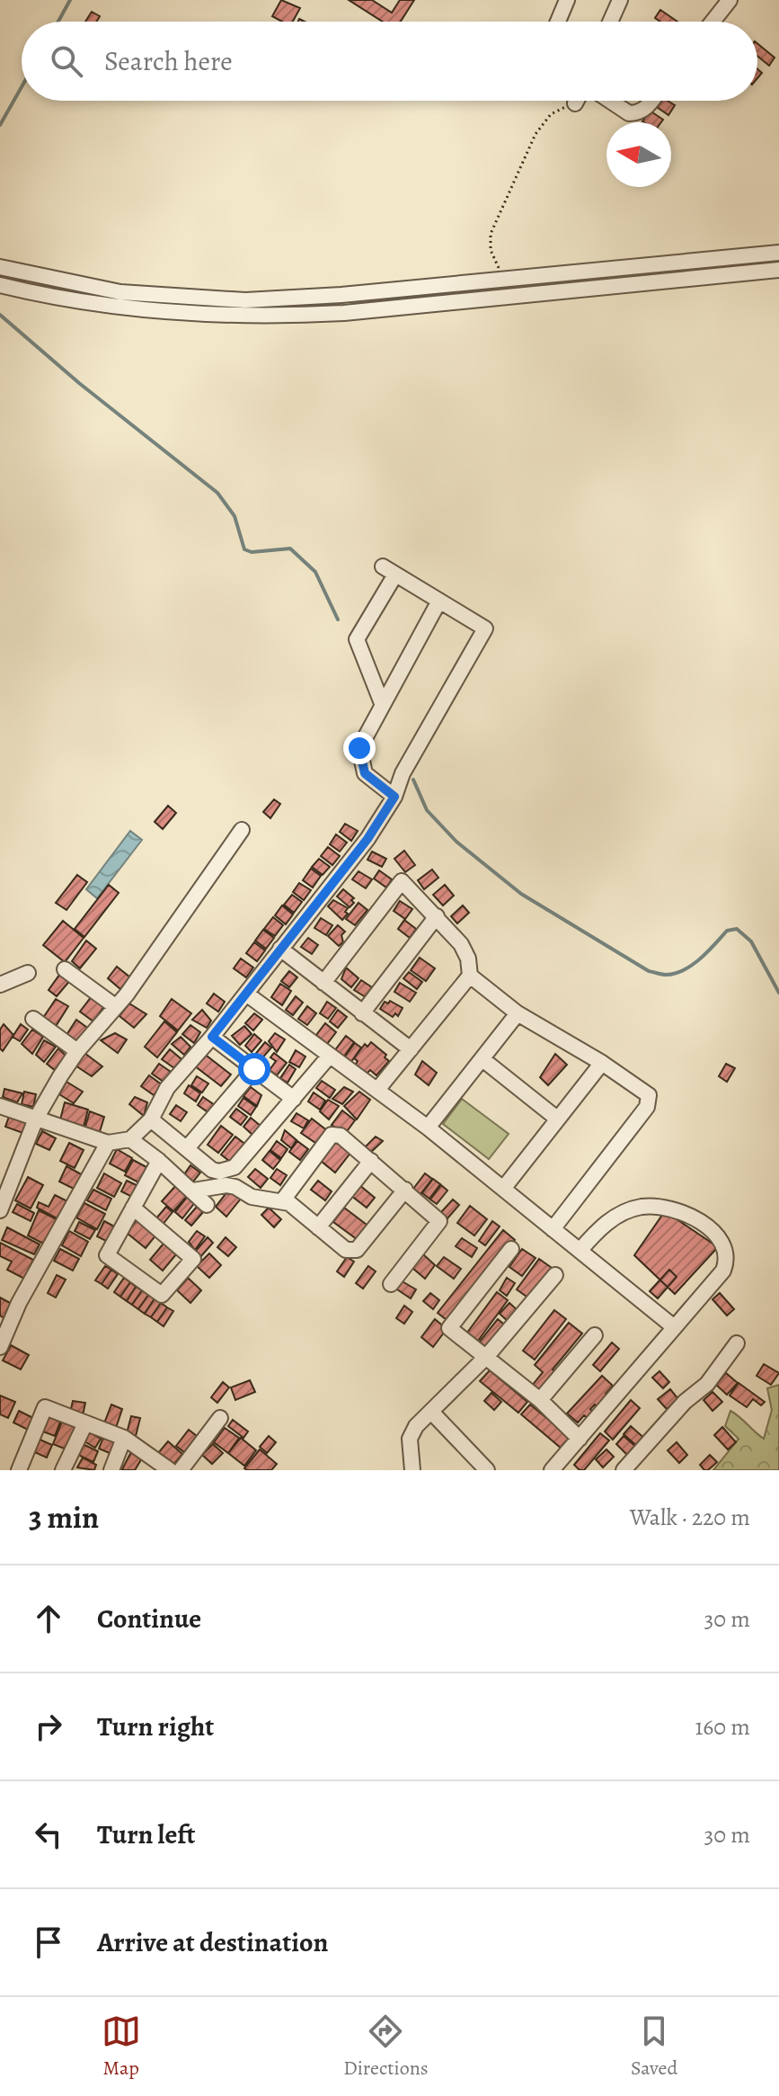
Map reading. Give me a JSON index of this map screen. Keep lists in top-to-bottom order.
{
  "north": "left",
  "page": {
    "search": "Search here",
    "heading": ["3 min", "Walk · 220 m"],
    "list": [
      ["Continue", "30 m"],
      ["Turn right", "160 m"],
      ["Turn left", "30 m"],
      "Arrive at destination"
    ],
    "nav": ["Map", "Directions", "Saved"]
  }
}
